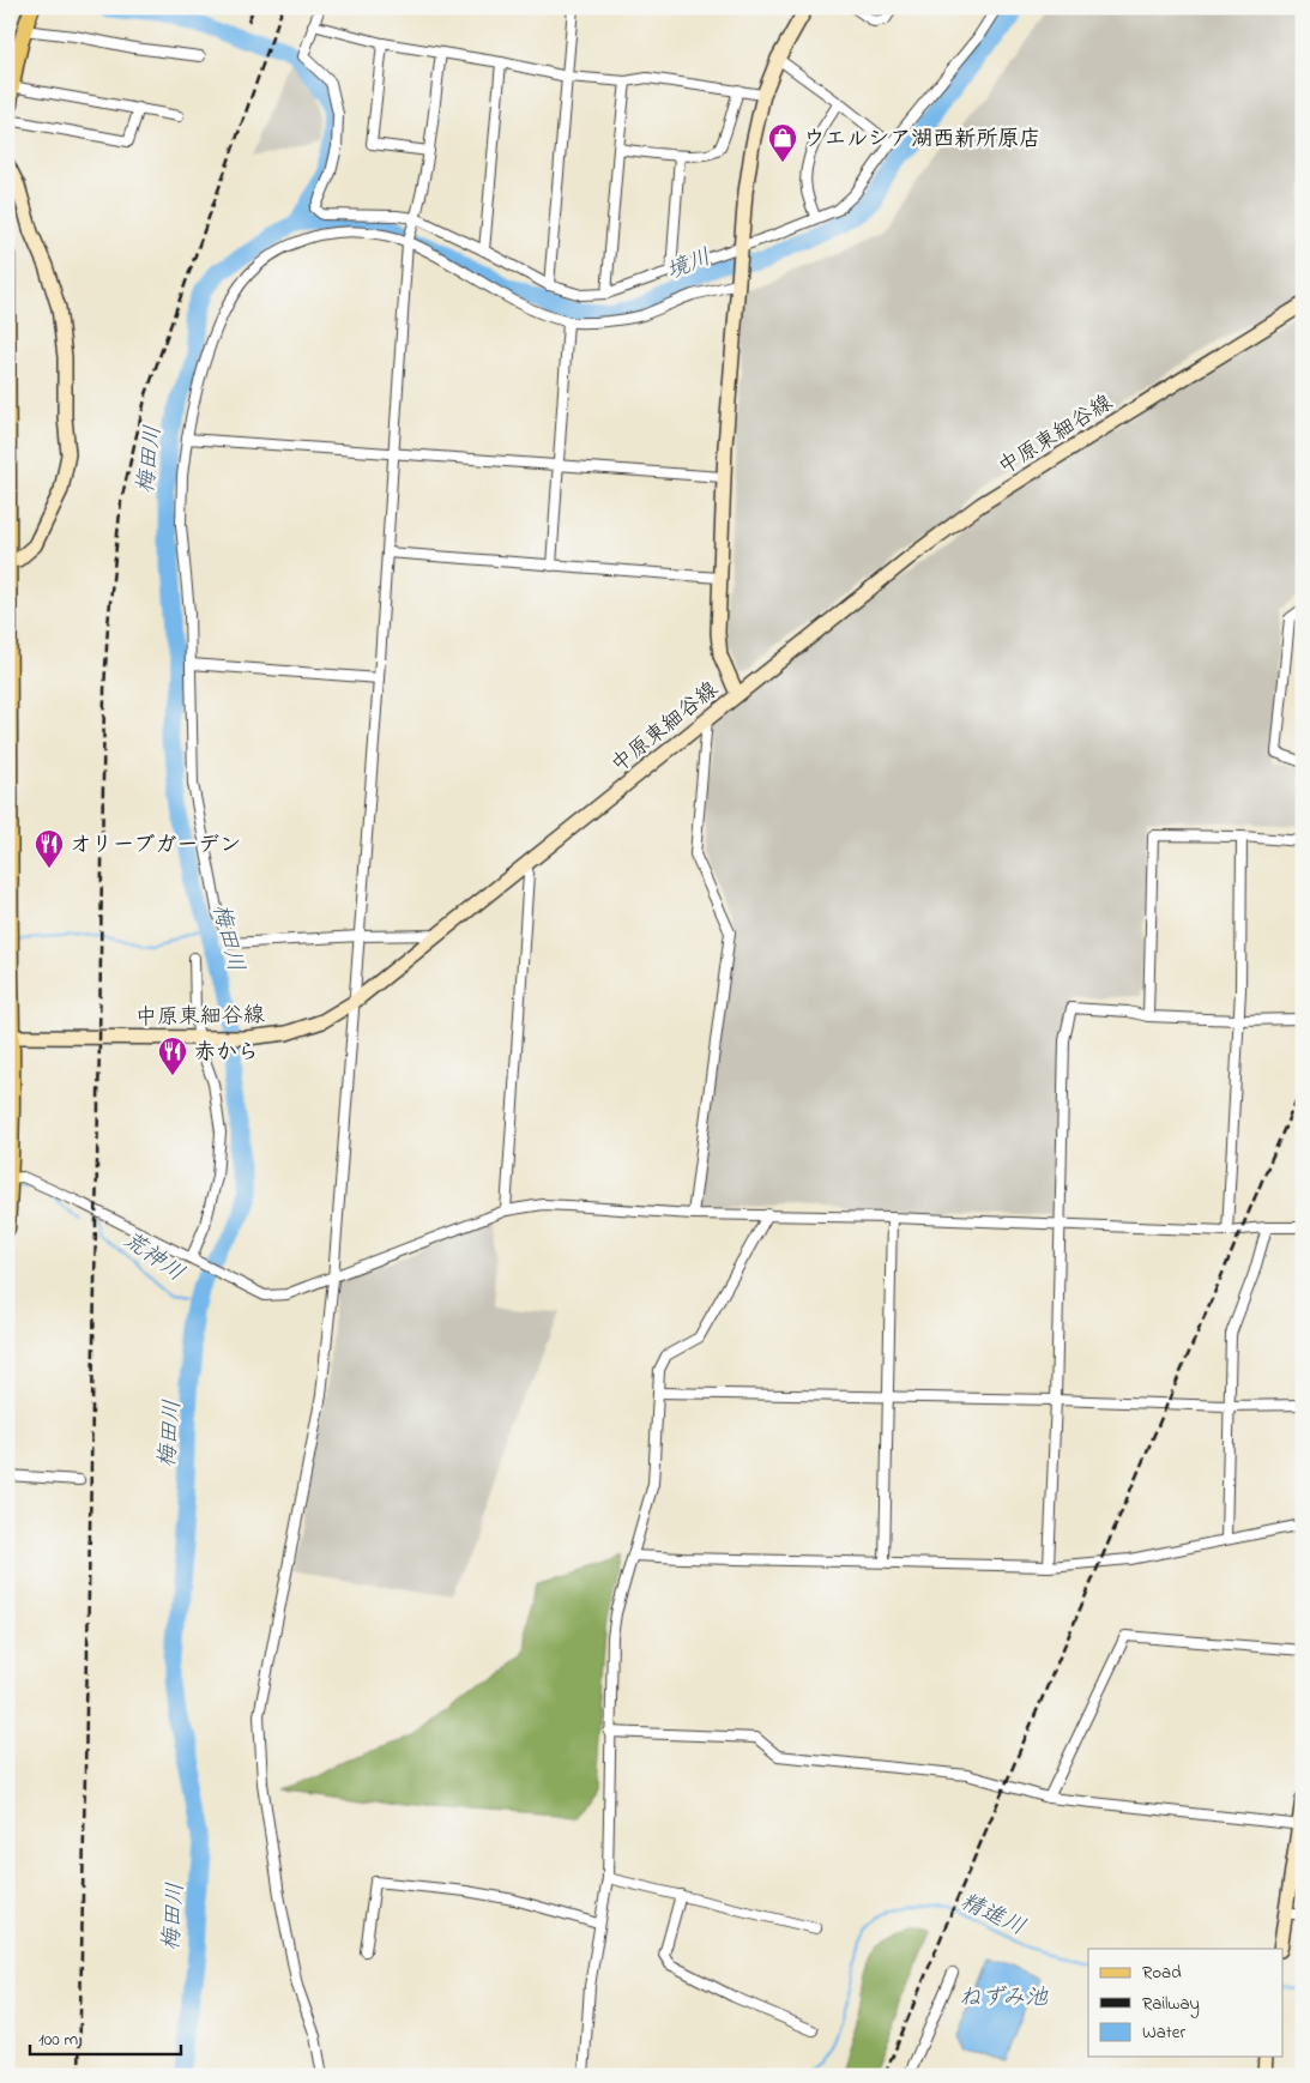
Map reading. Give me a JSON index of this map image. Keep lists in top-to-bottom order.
{
  "streets": {
    "main road": ["中原東細谷線"]
  },
  "water": [
    "境川",
    "梅田川",
    "荒神川",
    "精進川",
    "ねずみ池"
  ],
  "places": {
    "shop": ["ウエルシア湖西新所原店"],
    "restaurant": ["オリーブガーデン", "赤から"]
  },
  "legend": ["Road", "Railway", "Water"],
  "scale_bar": "100 m"
}
